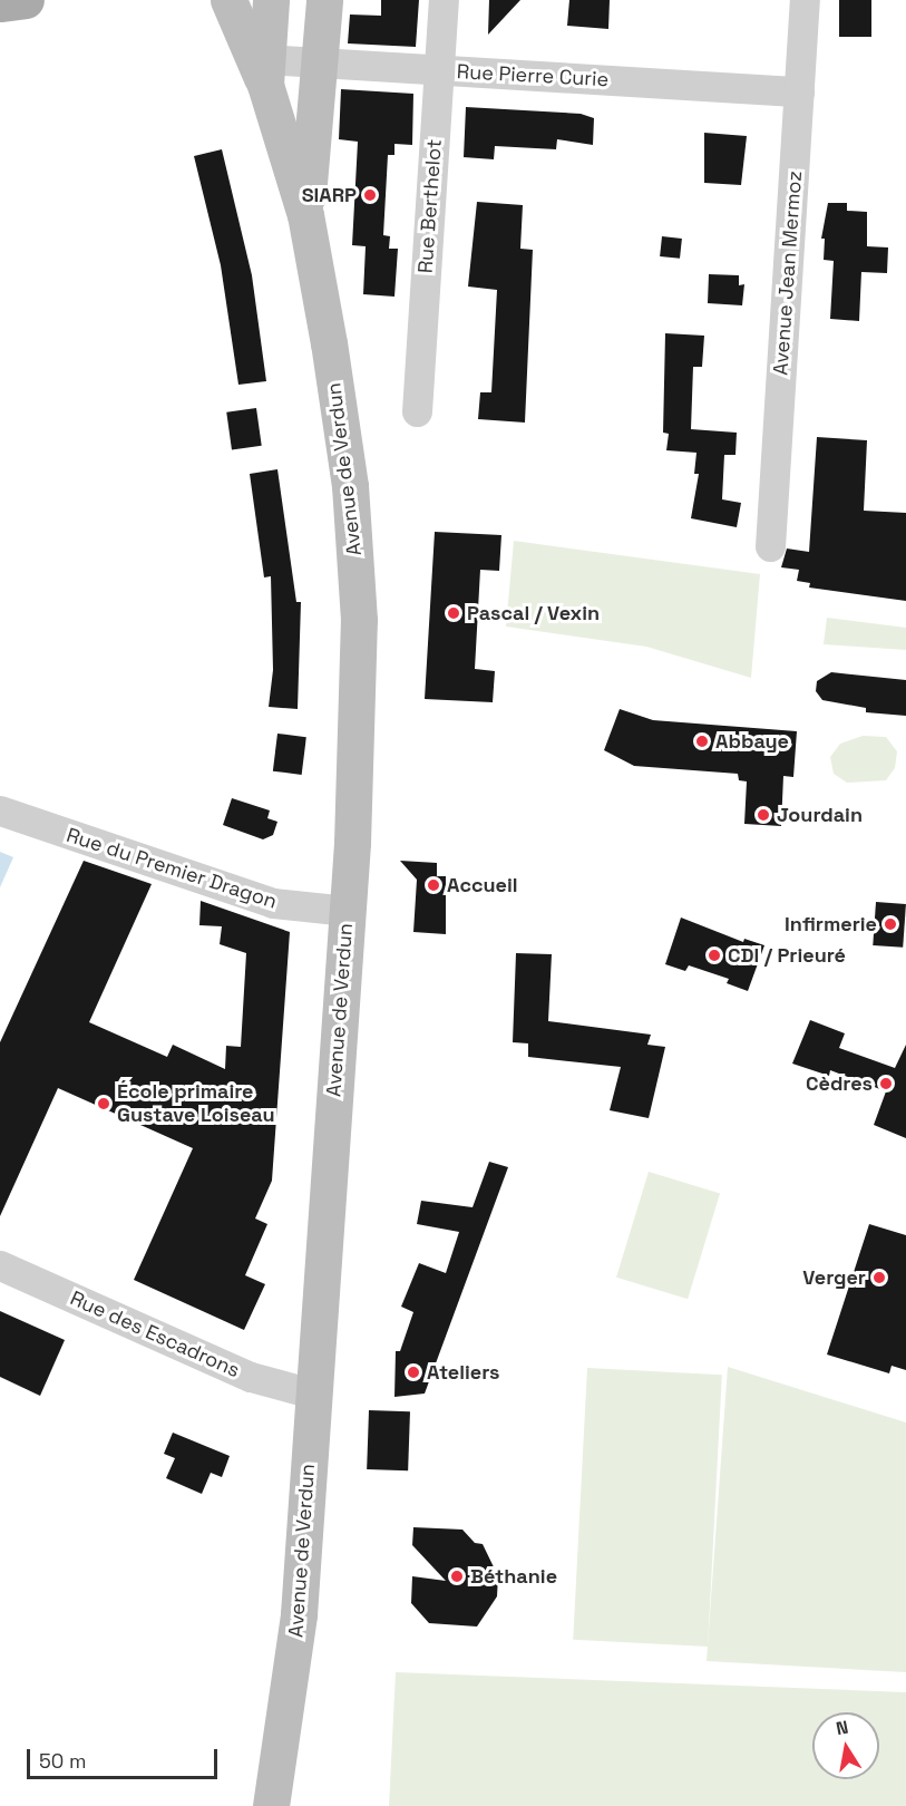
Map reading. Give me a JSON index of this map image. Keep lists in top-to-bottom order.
{
  "streets": {
    "main road": ["Avenue de Verdun"],
    "street": [
      "Rue Pierre Curie",
      "Rue Berthelot",
      "Avenue Jean Mermoz",
      "Rue du Premier Dragon",
      "Rue des Escadrons"
    ]
  },
  "crossings": [
    ["Rue Pierre Curie", "Rue Berthelot"],
    ["Rue Pierre Curie", "Avenue Jean Mermoz"],
    ["Rue Pierre Curie", "Avenue de Verdun"],
    ["Avenue de Verdun", "Rue du Premier Dragon"],
    ["Avenue de Verdun", "Rue des Escadrons"]
  ],
  "places": [
    "SIARP",
    "Pascal / Vexin",
    "Abbaye",
    "Jourdain",
    "Accueil",
    "Infirmerie",
    "CDI / Prieuré",
    "Cèdres",
    "École primaire Gustave Loiseau",
    "Verger",
    "Ateliers",
    "Béthanie"
  ],
  "scale_bar": "50 m",
  "north": "top"
}
